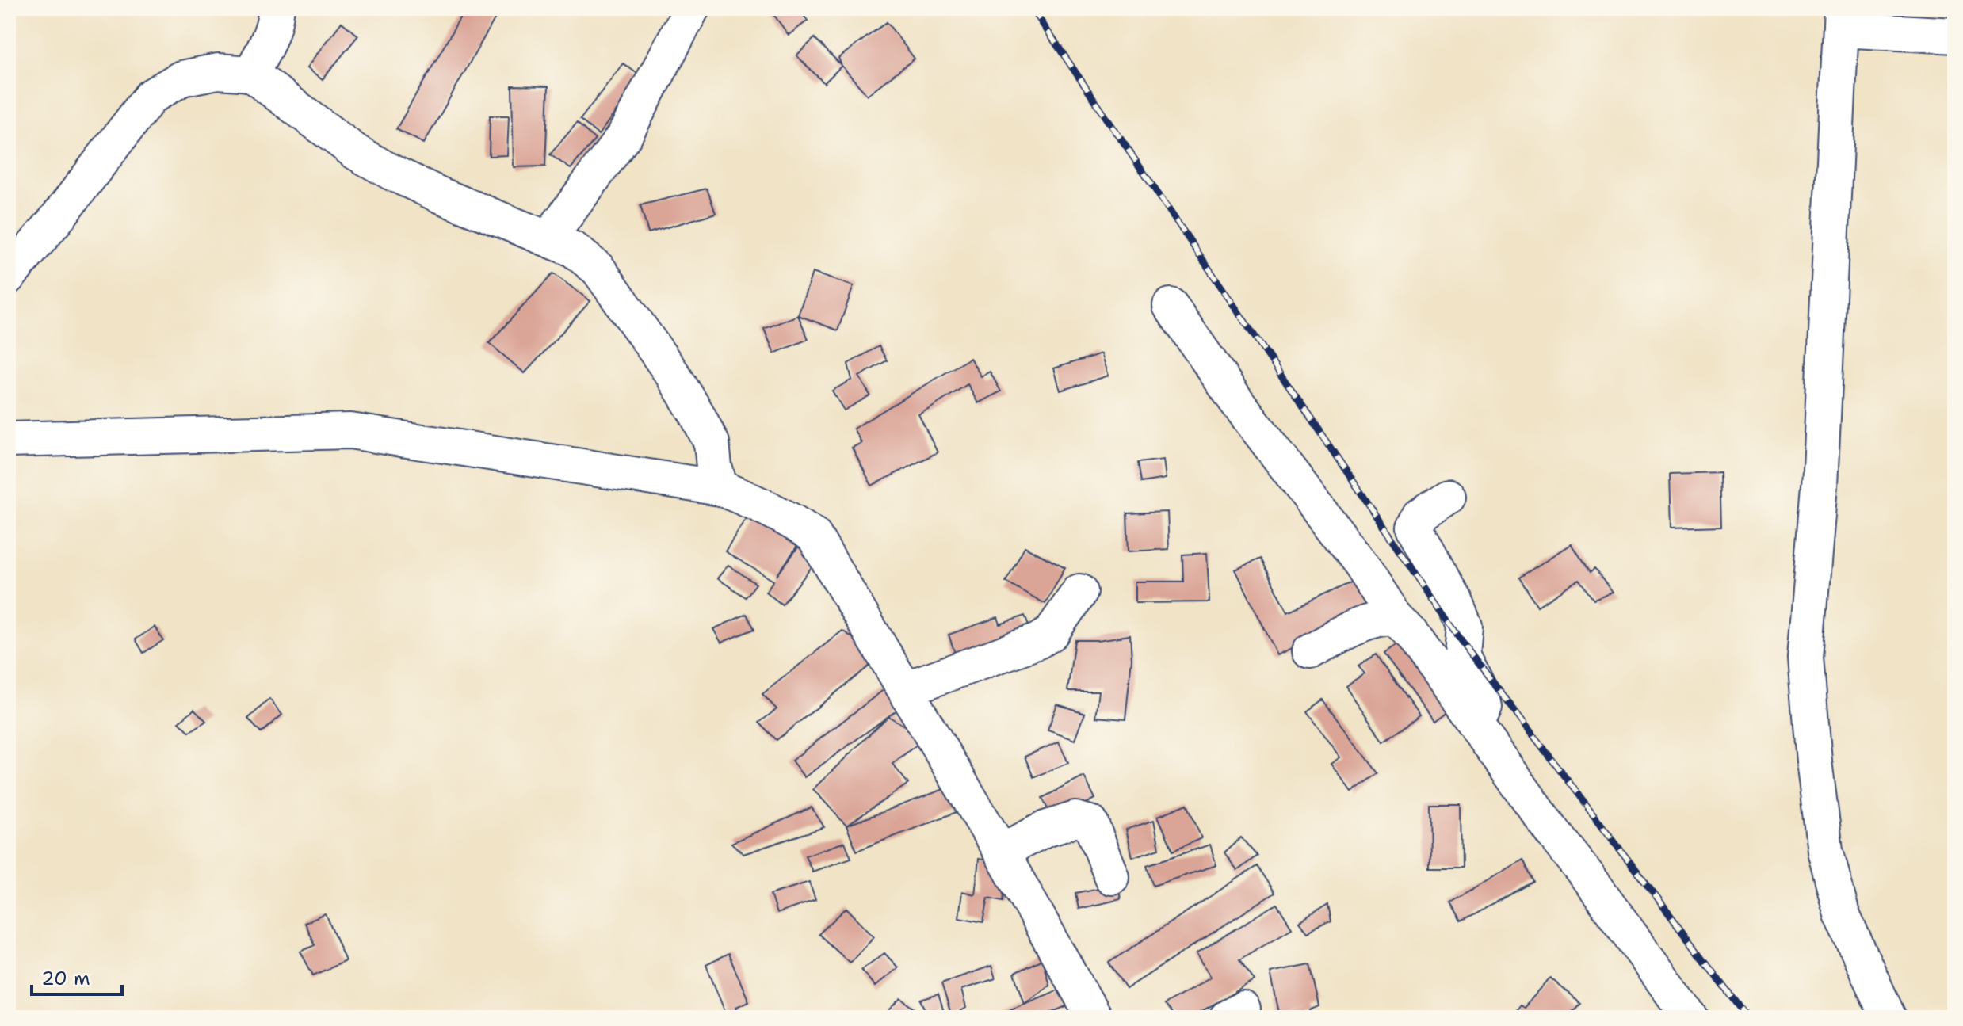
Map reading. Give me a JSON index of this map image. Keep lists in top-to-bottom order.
{
  "scale_bar": "20 m"
}
